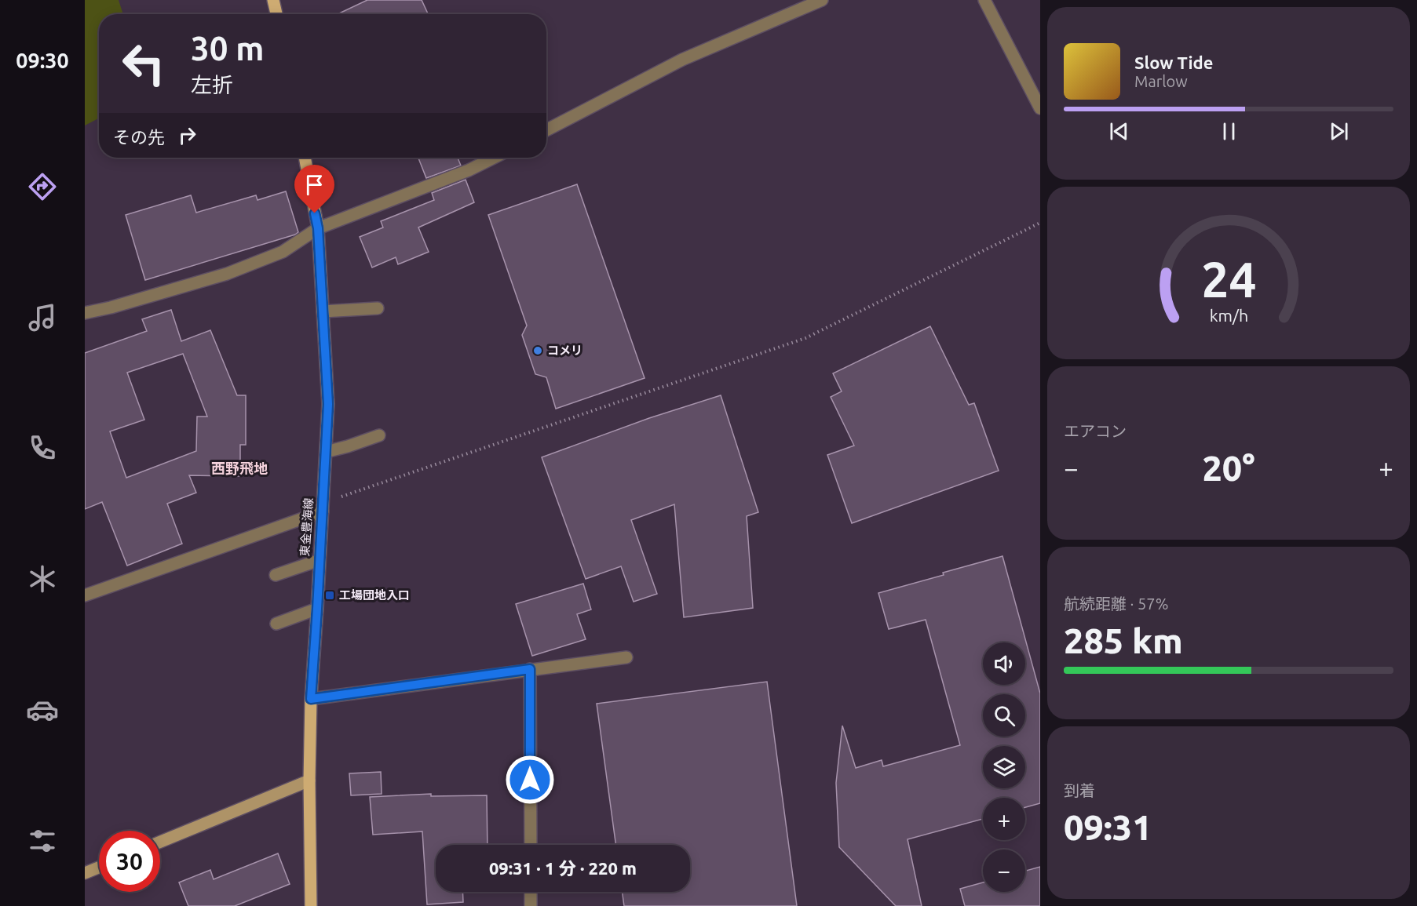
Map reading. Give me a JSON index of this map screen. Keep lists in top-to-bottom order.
{
  "streets": {
    "main road": ["東金豊海線"]
  },
  "districts": ["西野飛地"],
  "places": {
    "other": ["コメリ"],
    "transit": ["工場団地入口"]
  },
  "page": {
    "tabs": "09:30",
    "turn": ["30 m", "左折"],
    "song": ["Slow Tide", "Marlow"],
    "then": "その先",
    "tile": [
      "エアコン",
      ["航続距離 · 57%", "285 km"],
      ["到着", "09:31"]
    ],
    "heat": ["−", "20°", "+"],
    "map_buttons": ["+", "−"],
    "limit": "30",
    "trip": "09:31 · 1 分 · 220 m",
    "gauge": ["24", "km/h"]
  }
}
